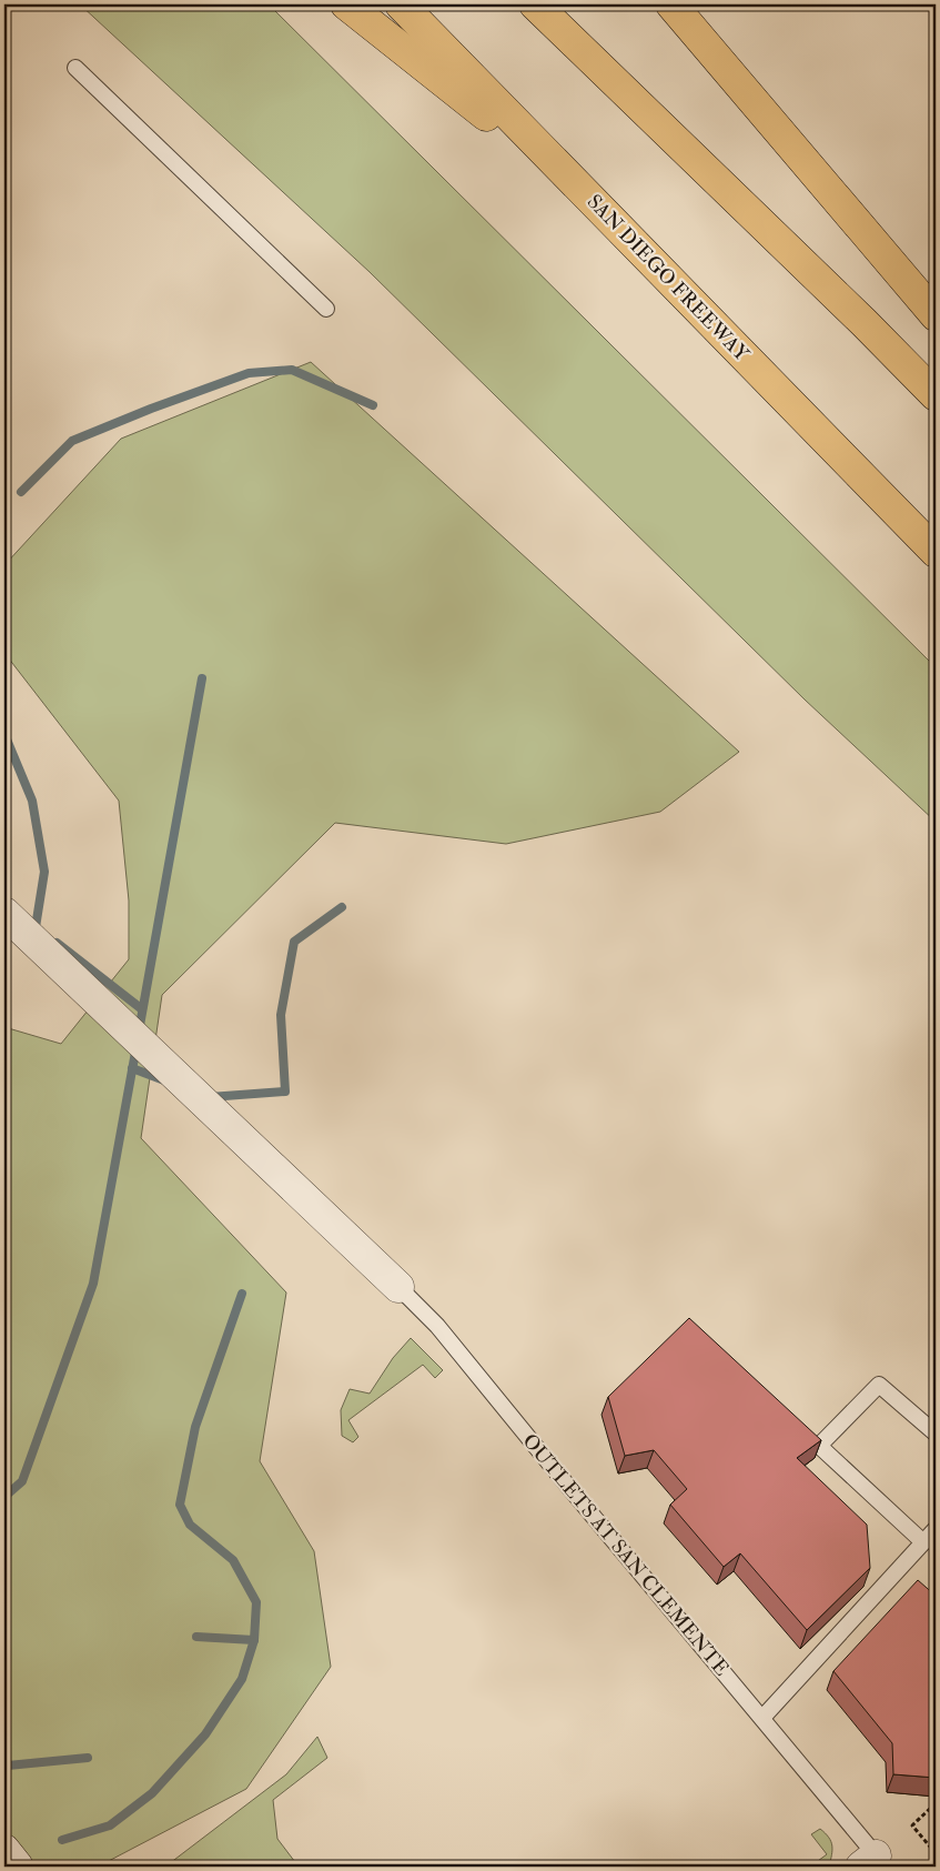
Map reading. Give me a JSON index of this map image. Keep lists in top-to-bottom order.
{
  "streets": {
    "highway": ["SAN DIEGO FREEWAY"],
    "street": ["OUTLETS AT SAN CLEMENTE"]
  }
}
